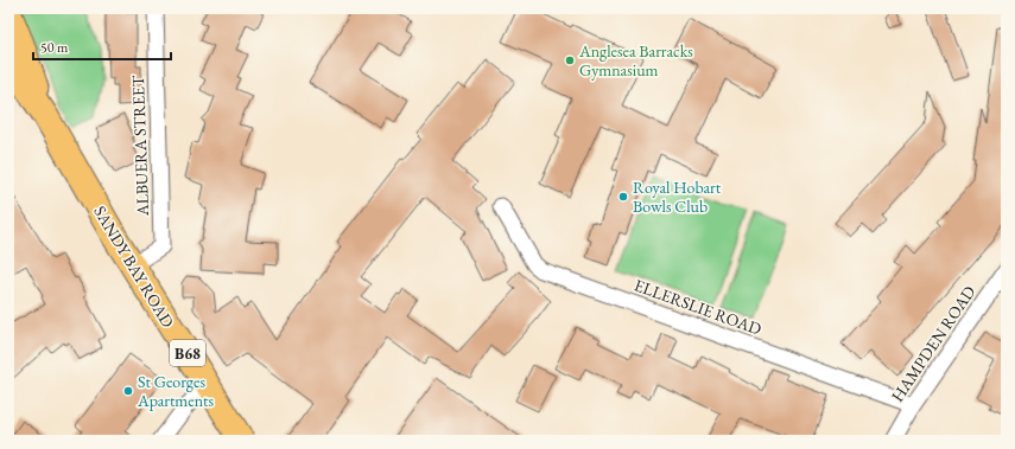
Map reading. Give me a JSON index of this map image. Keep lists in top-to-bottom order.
{
  "streets": {
    "main road": ["SANDY BAY ROAD", "B68"],
    "street": ["ALBUERA STREET", "ELLERSLIE ROAD", "HAMPDEN ROAD"]
  },
  "crossings": [
    ["ALBUERA STREET", "SANDY BAY ROAD"],
    ["ELLERSLIE ROAD", "HAMPDEN ROAD"]
  ],
  "places": ["Anglesea Barracks Gymnasium", "Royal Hobart Bowls Club", "St Georges Apartments"],
  "scale_bar": "50 m"
}
